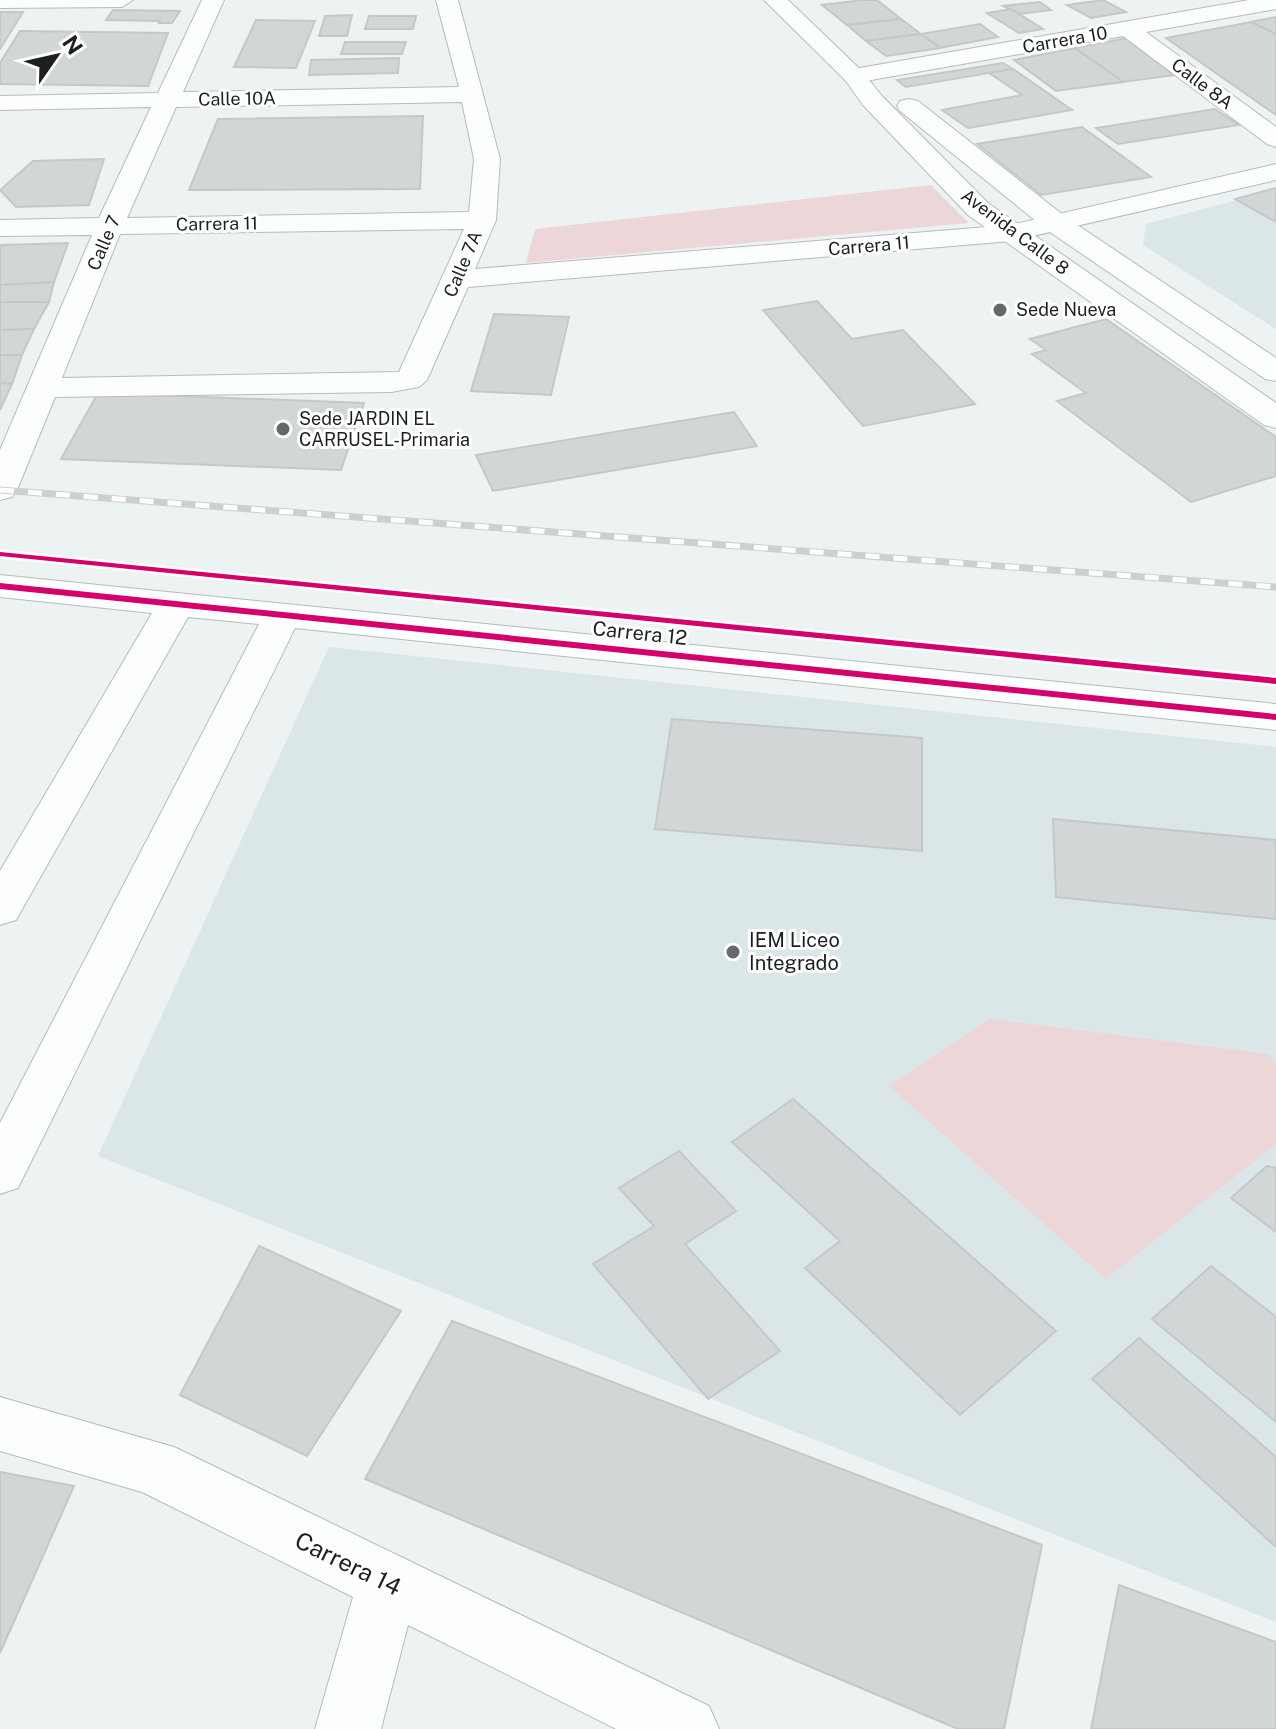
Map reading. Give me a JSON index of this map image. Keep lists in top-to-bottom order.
{
  "streets": {
    "street": [
      "Carrera 10",
      "Calle 8A",
      "Calle 10A",
      "Carrera 11",
      "Avenida Calle 8",
      "Calle 7",
      "Calle 7A",
      "Carrera 12",
      "Carrera 14"
    ]
  },
  "crossings": [
    ["Carrera 10", "Calle 8A"],
    ["Carrera 10", "Avenida Calle 8"],
    ["Calle 10A", "Calle 7"],
    ["Calle 10A", "Calle 7A"],
    ["Carrera 11", "Avenida Calle 8"],
    ["Carrera 11", "Calle 7"],
    ["Carrera 11", "Calle 7A"],
    ["Calle 7", "Calle 7A"]
  ],
  "places": ["Sede Nueva", "Sede JARDIN EL CARRUSEL-Primaria", "IEM Liceo Integrado"],
  "north": "top right"
}
